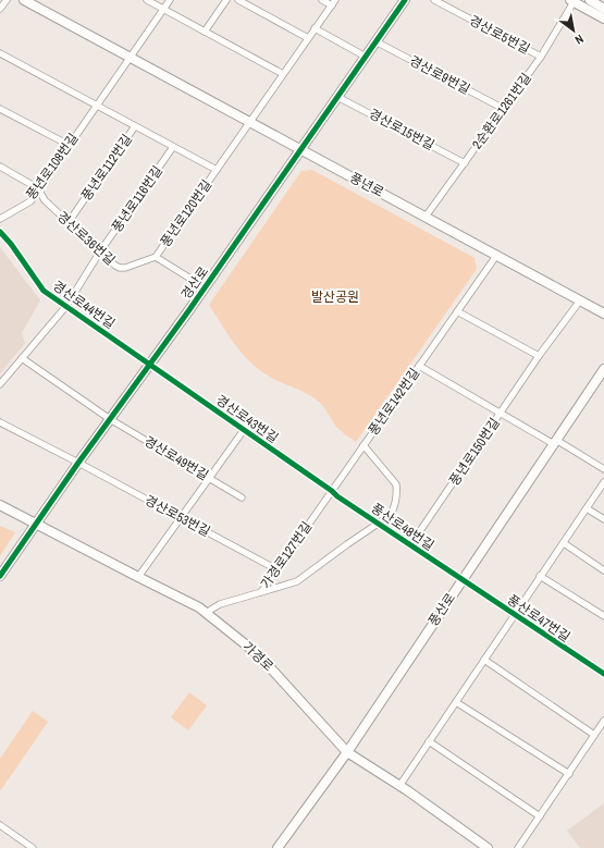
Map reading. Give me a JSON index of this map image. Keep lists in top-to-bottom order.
{
  "streets": {
    "street": [
      "경산로5번길",
      "경산로9번길",
      "2순환로1261번길",
      "경산로15번길",
      "풍년로108번길",
      "풍년로112번길",
      "풍년로",
      "풍년로116번길",
      "풍년로120번길",
      "경산로36번길",
      "경산로",
      "경산로44번길",
      "풍년로142번길",
      "경산로43번길",
      "풍년로150번길",
      "경산로49번길",
      "경산로53번길",
      "풍산로48번길",
      "가경로127번길",
      "풍산로",
      "풍산로47번길",
      "가경로"
    ]
  },
  "crossings": [
    ["경산로5번길", "2순환로1261번길"],
    ["경산로9번길", "2순환로1261번길"],
    ["경산로9번길", "경산로"],
    ["2순환로1261번길", "경산로15번길"],
    ["2순환로1261번길", "풍년로"],
    ["경산로15번길", "경산로"],
    ["풍년로108번길", "풍년로"],
    ["풍년로108번길", "경산로36번길"],
    ["풍년로112번길", "풍년로116번길"],
    ["풍년로112번길", "풍년로120번길"],
    ["풍년로112번길", "경산로36번길"],
    ["풍년로", "풍년로120번길"],
    ["풍년로", "경산로"],
    ["풍년로", "풍년로142번길"],
    ["풍년로", "풍년로150번길"],
    ["풍년로116번길", "풍년로120번길"],
    ["풍년로116번길", "경산로36번길"],
    ["풍년로116번길", "경산로44번길"],
    ["풍년로116번길", "경산로49번길"],
    ["풍년로120번길", "경산로36번길"],
    ["경산로", "경산로44번길"],
    ["경산로", "경산로43번길"],
    ["경산로", "경산로49번길"],
    ["경산로", "경산로53번길"],
    ["경산로", "가경로"],
    ["경산로44번길", "경산로43번길"],
    ["풍년로142번길", "경산로43번길"],
    ["풍년로142번길", "풍산로48번길"],
    ["풍년로142번길", "가경로127번길"],
    ["경산로43번길", "풍산로48번길"],
    ["경산로43번길", "가경로127번길"],
    ["풍년로150번길", "풍산로48번길"],
    ["경산로53번길", "가경로127번길"],
    ["풍산로48번길", "가경로127번길"],
    ["풍산로48번길", "풍산로"],
    ["풍산로48번길", "풍산로47번길"],
    ["가경로127번길", "가경로"],
    ["풍산로", "풍산로47번길"],
    ["풍산로", "가경로"]
  ],
  "parks": ["발산공원"],
  "north": "bottom right"
}
